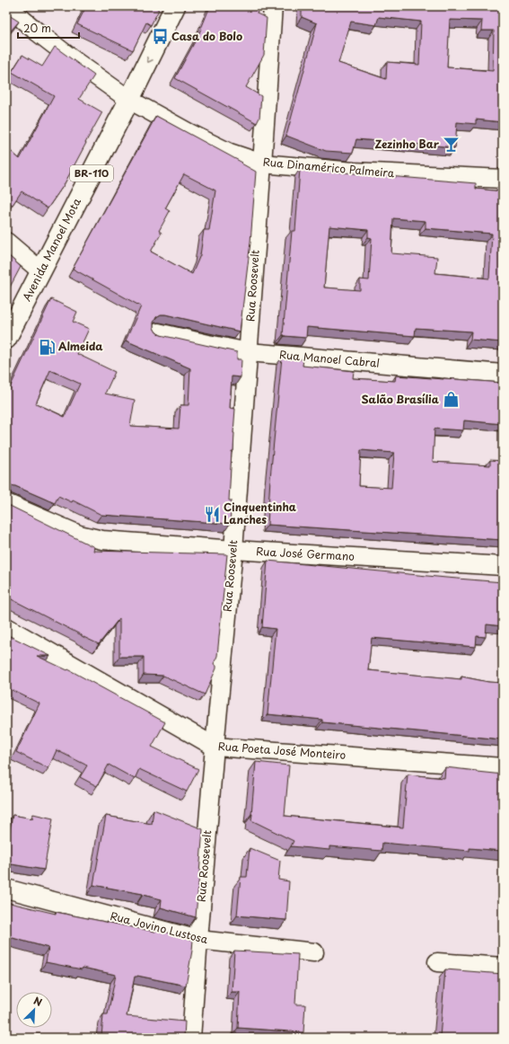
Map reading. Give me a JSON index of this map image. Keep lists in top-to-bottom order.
{
  "streets": {
    "main road": ["BR-110", "Avenida Manoel Mota"],
    "street": [
      "Rua Dinamérico Palmeira",
      "Rua Roosevelt",
      "Rua Manoel Cabral",
      "Rua José Germano",
      "Rua Poeta José Monteiro",
      "Rua Jovino Lustosa"
    ]
  },
  "crossings": [
    ["Rua Dinamérico Palmeira", "Avenida Manoel Mota"],
    ["Rua Dinamérico Palmeira", "Rua Roosevelt"],
    ["Rua Roosevelt", "Rua Manoel Cabral"],
    ["Rua Roosevelt", "Rua José Germano"],
    ["Rua Roosevelt", "Rua Poeta José Monteiro"],
    ["Rua Roosevelt", "Rua Jovino Lustosa"]
  ],
  "places": {
    "bus stop": ["Casa do Bolo"],
    "bar": ["Zezinho Bar"],
    "fuel station": ["Almeida"],
    "shop": ["Salão Brasília"],
    "restaurant": ["Cinquentinha Lanches"]
  },
  "scale_bar": "20 m",
  "north": "top right"
}
